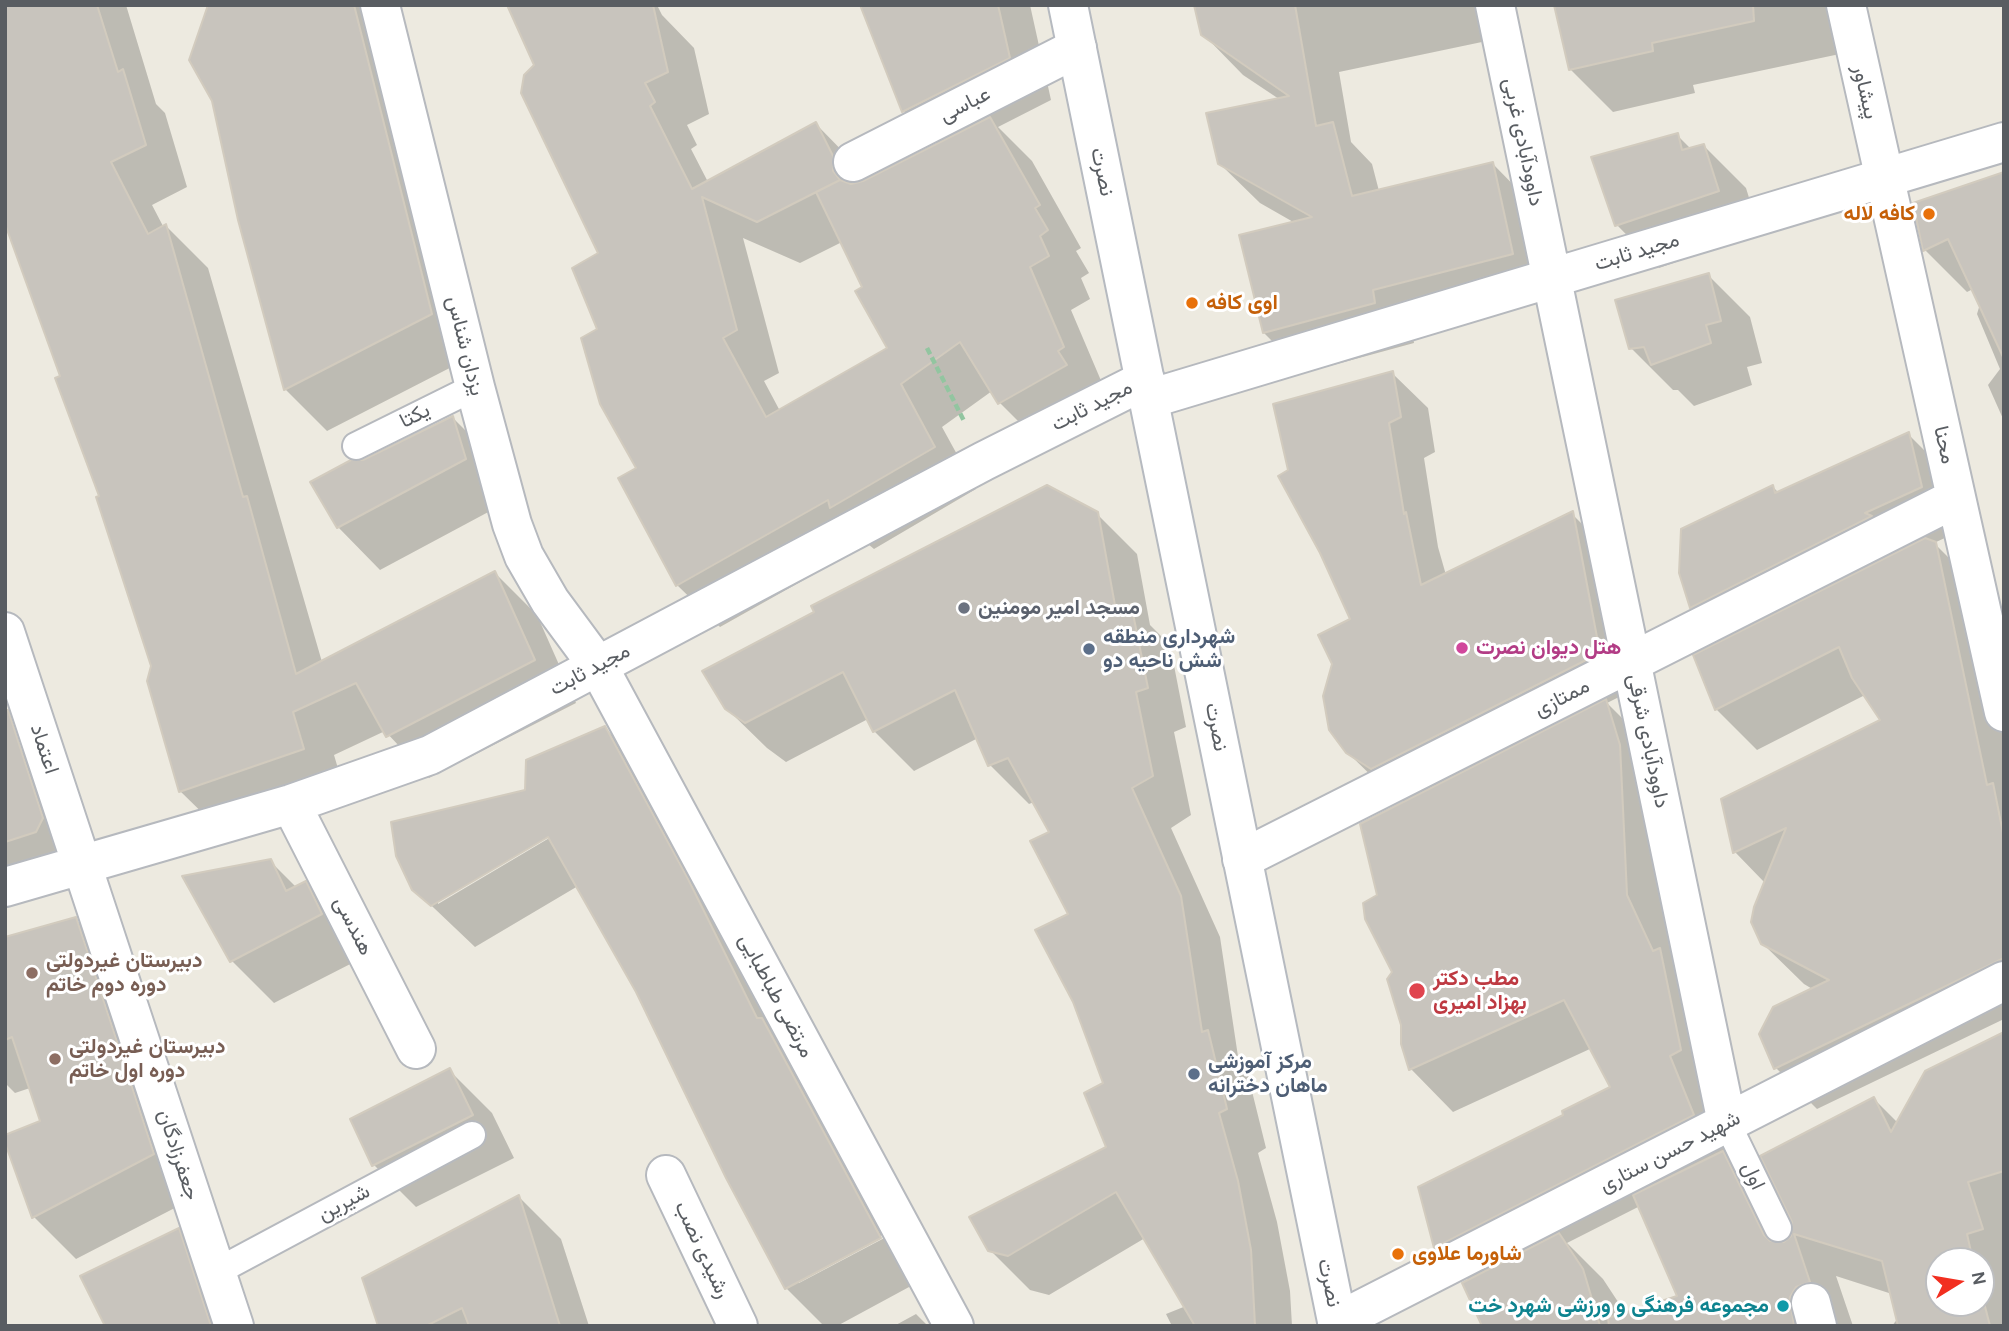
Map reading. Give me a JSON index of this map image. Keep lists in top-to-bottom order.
{
  "streets": {
    "street": [
      "پیشاور",
      "عباسی",
      "داوودآبادی غربی",
      "نصرت",
      "مجید ثابت",
      "یزدان شناس",
      "محنا",
      "ممتازی",
      "داوودآبادی شرقی",
      "اعتماد",
      "هندسی",
      "مرتضی طباطبایی",
      "شهید حسن ستاری",
      "جعفرزادگان",
      "رشیدی نصب"
    ],
    "lane": ["یکتا", "اول", "شیرین"]
  },
  "crossings": [
    ["پیشاور", "مجید ثابت"],
    ["پیشاور", "محنا"],
    ["عباسی", "نصرت"],
    ["داوودآبادی غربی", "مجید ثابت"],
    ["داوودآبادی غربی", "داوودآبادی شرقی"],
    ["نصرت", "مجید ثابت"],
    ["نصرت", "ممتازی"],
    ["نصرت", "شهید حسن ستاری"],
    ["مجید ثابت", "یزدان شناس"],
    ["مجید ثابت", "محنا"],
    ["مجید ثابت", "داوودآبادی شرقی"],
    ["مجید ثابت", "اعتماد"],
    ["مجید ثابت", "هندسی"],
    ["مجید ثابت", "مرتضی طباطبایی"],
    ["مجید ثابت", "جعفرزادگان"],
    ["یزدان شناس", "یکتا"],
    ["یزدان شناس", "مرتضی طباطبایی"],
    ["محنا", "ممتازی"],
    ["ممتازی", "داوودآبادی شرقی"],
    ["داوودآبادی شرقی", "شهید حسن ستاری"],
    ["داوودآبادی شرقی", "اول"],
    ["اعتماد", "جعفرزادگان"],
    ["شهید حسن ستاری", "اول"],
    ["جعفرزادگان", "شیرین"]
  ],
  "places": [
    "کافه لاله",
    "اوی کافه",
    "مسجد امیر مومنین",
    "هتل دیوان نصرت",
    "شهرداری منطقه شش ناحیه دو",
    "دبیرستان غیردولتی دوره دوم خاتم",
    "مطب دکتر بهزاد امیری",
    "دبیرستان غیردولتی دوره اول خاتم",
    "مرکز آموزشی ماهان دخترانه",
    "شاورما علاوی",
    "مجموعه فرهنگی و ورزشی شهرد خت"
  ],
  "north": "right"
}
